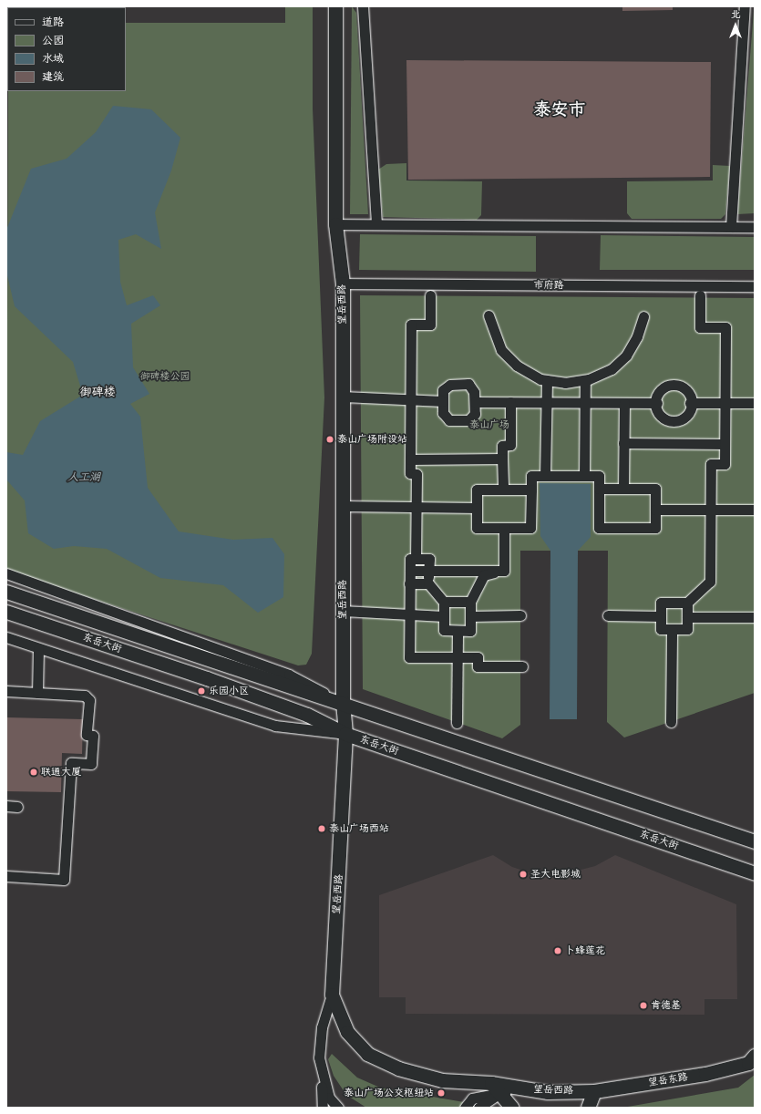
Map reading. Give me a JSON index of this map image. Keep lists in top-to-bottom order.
{
  "streets": {
    "main road": ["望岳西路", "东岳大街", "望岳东路"],
    "street": ["市府路"]
  },
  "crossings": [
    ["市府路", "望岳西路"],
    ["望岳西路", "东岳大街"],
    ["望岳西路", "望岳东路"]
  ],
  "districts": ["泰安市", "御碑楼"],
  "water": ["人工湖"],
  "parks": ["御碑楼公园", "泰山广场"],
  "places": [
    "泰山广场附设站",
    "乐园小区",
    "联通大厦",
    "泰山广场西站",
    "圣大电影城",
    "卜蜂莲花",
    "肯德基",
    "泰山广场公交枢纽站"
  ],
  "legend": [
    "道路",
    "公园",
    "水域",
    "建筑"
  ],
  "north": "top"
}
